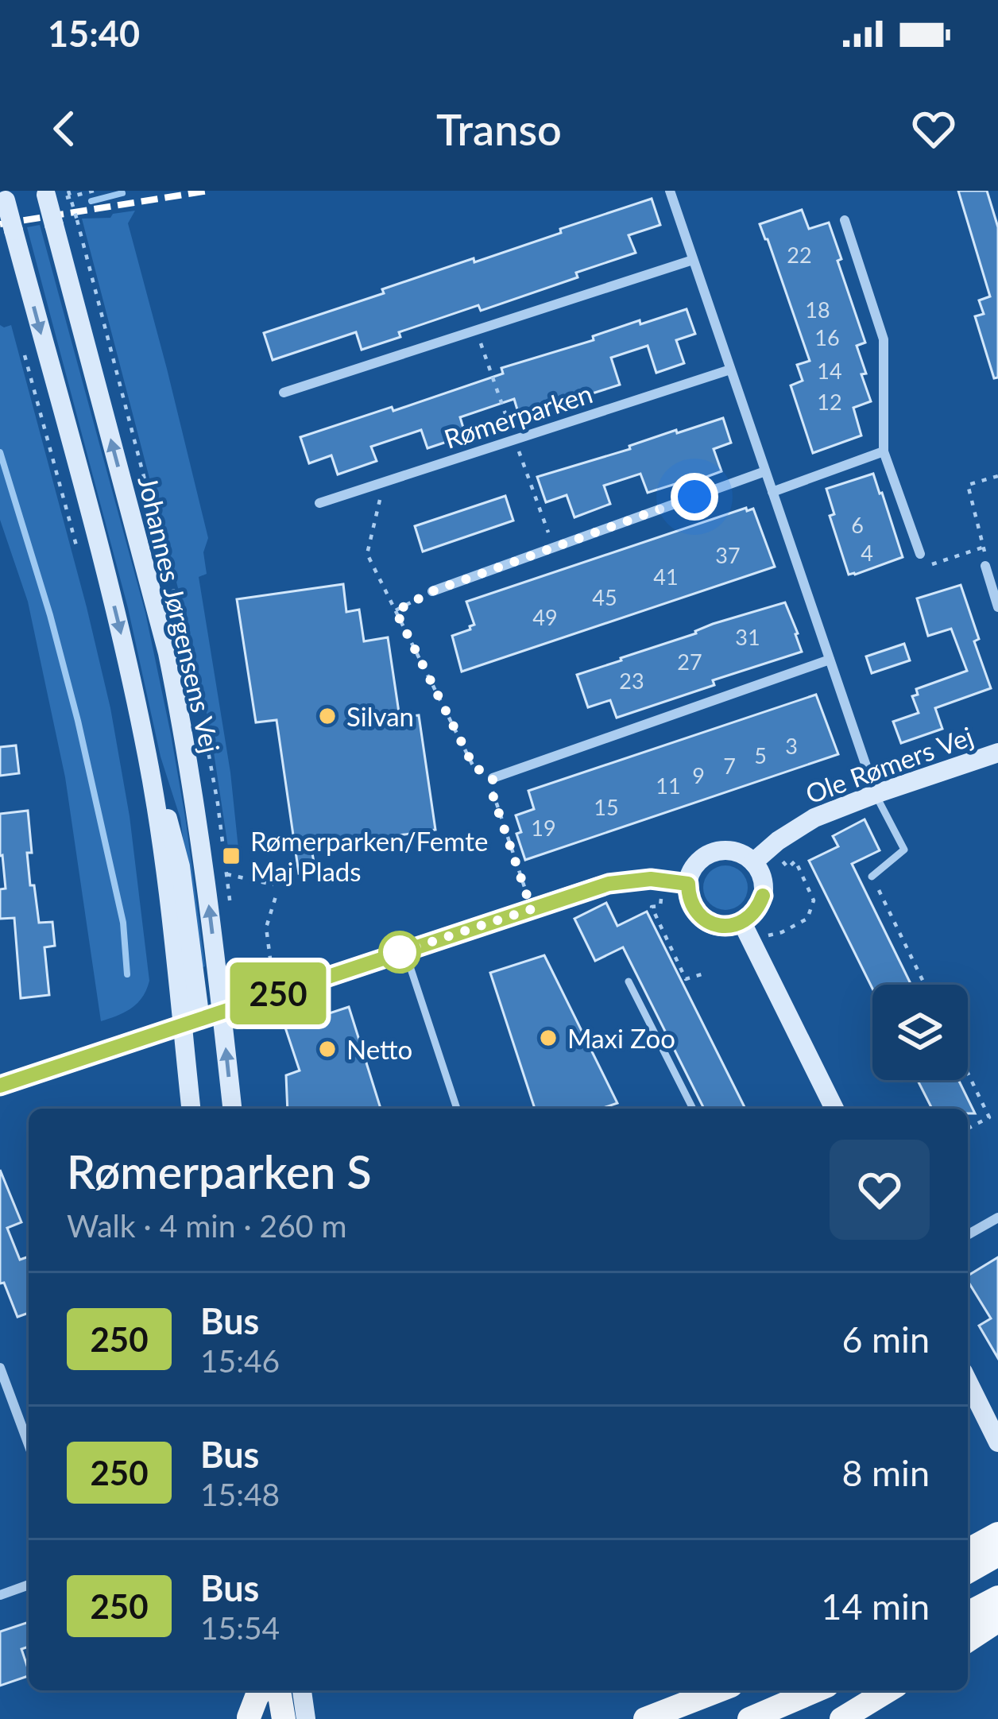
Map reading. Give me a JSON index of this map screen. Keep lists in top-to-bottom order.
{
  "streets": {
    "street": ["Rømerparken", "Johannes Jørgensens Vej", "Ole Rømers Vej"]
  },
  "places": {
    "other": ["Silvan", "Maxi Zoo", "Netto"],
    "transit": ["Rømerparken/Femte Maj Plads"]
  },
  "lines": ["bus line 250"],
  "house_numbers": [
    "22",
    "18",
    "16",
    "14",
    "12",
    "6",
    "4",
    "37",
    "41",
    "45",
    "49",
    "31",
    "27",
    "23",
    "3",
    "5",
    "7",
    "9",
    "11",
    "15",
    "19"
  ],
  "page": {
    "status": "15:40",
    "header": "Transo",
    "on_map": "250",
    "heading": ["Rømerparken S", "Walk · 4 min · 260 m"],
    "list": [
      {
        "mark": "250",
        "name": "Bus",
        "note": "15:46",
        "value": "6 min"
      },
      {
        "mark": "250",
        "name": "Bus",
        "note": "15:48",
        "value": "8 min"
      },
      {
        "mark": "250",
        "name": "Bus",
        "note": "15:54",
        "value": "14 min"
      }
    ]
  }
}
